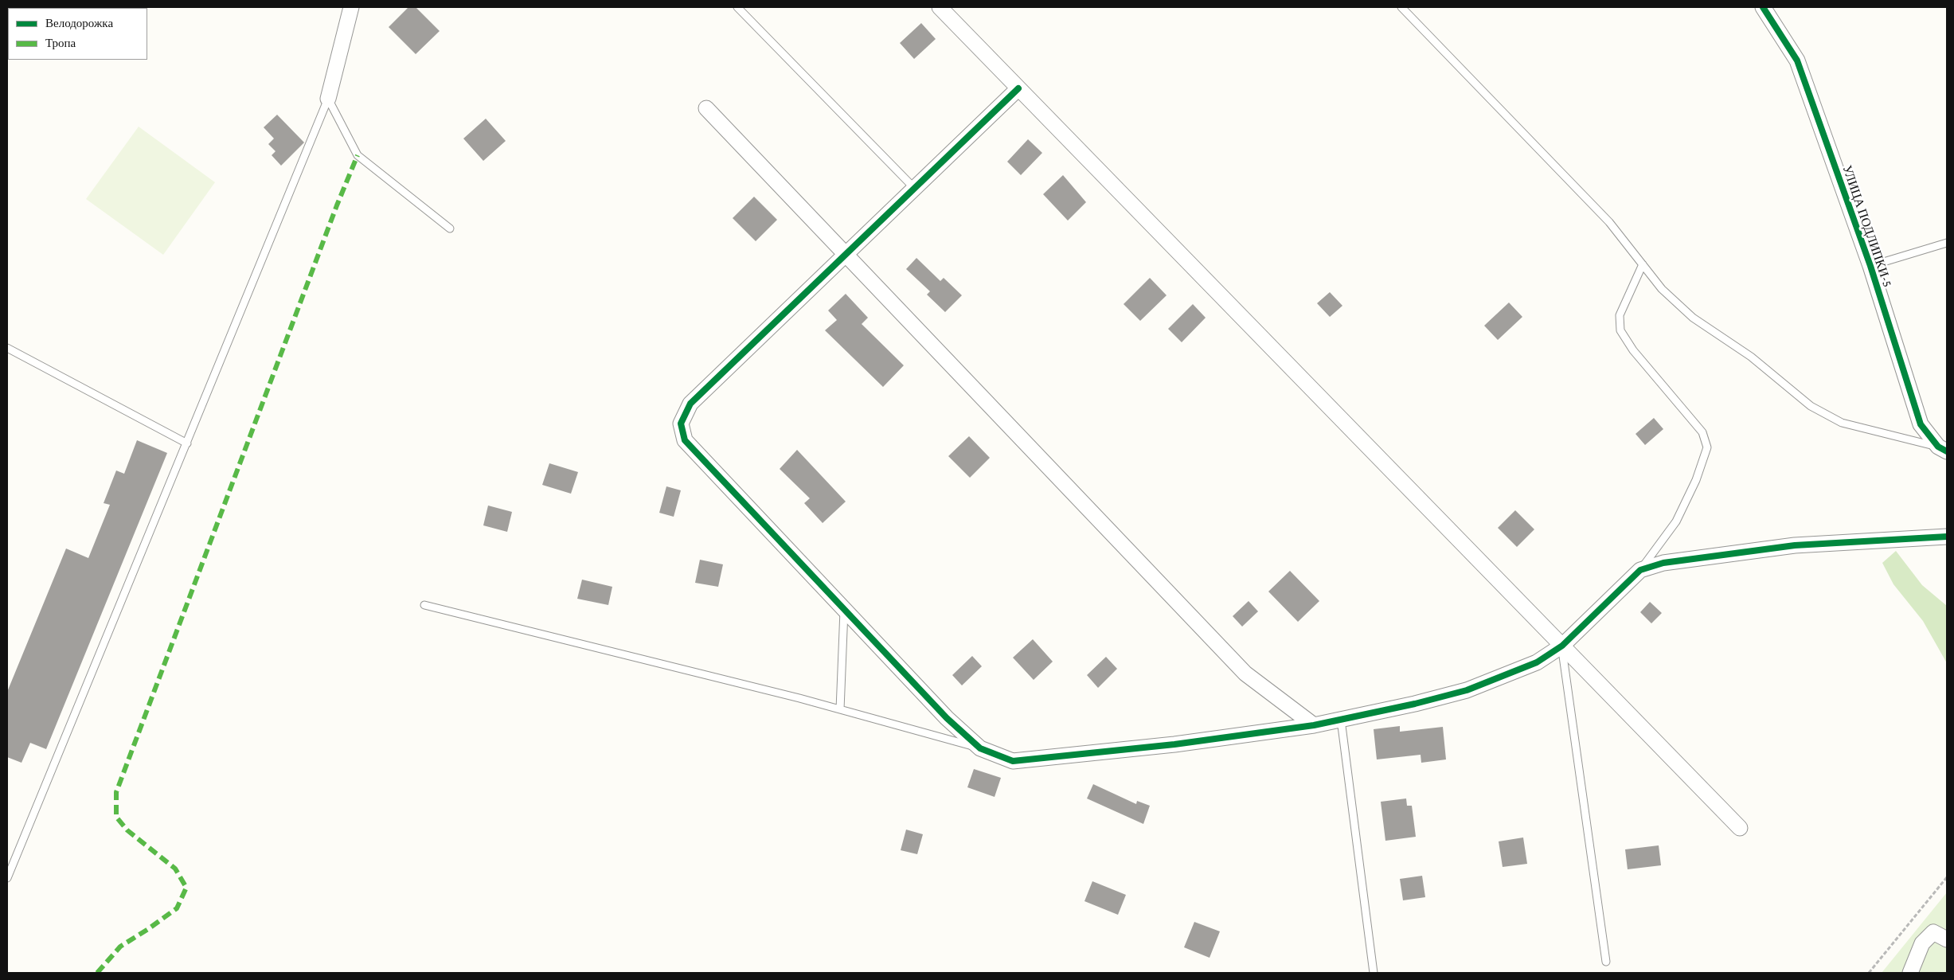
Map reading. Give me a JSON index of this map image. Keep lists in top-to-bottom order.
{
  "streets": {
    "street": ["УЛИЦА ПОДЛИПКИ-5"]
  },
  "legend": ["Велодорожка", "Тропа"]
}
